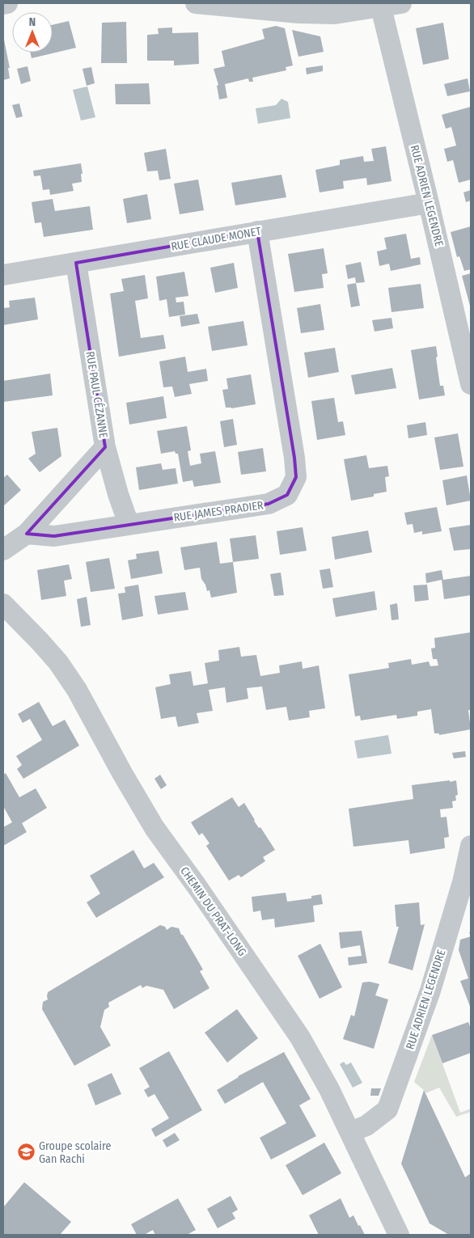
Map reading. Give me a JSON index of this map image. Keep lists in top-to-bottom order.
{
  "streets": {
    "street": [
      "RUE ADRIEN LEGENDRE",
      "RUE CLAUDE MONET",
      "RUE PAUL CÉZANNE",
      "RUE JAMES PRADIER",
      "CHEMIN DU PRAT-LONG"
    ]
  },
  "crossings": [
    ["RUE ADRIEN LEGENDRE", "RUE CLAUDE MONET"],
    ["RUE ADRIEN LEGENDRE", "CHEMIN DU PRAT-LONG"],
    ["RUE CLAUDE MONET", "RUE PAUL CÉZANNE"],
    ["RUE CLAUDE MONET", "RUE JAMES PRADIER"],
    ["RUE PAUL CÉZANNE", "RUE JAMES PRADIER"]
  ],
  "places": {
    "school or university": ["Groupe scolaire Gan Rachi"]
  },
  "north": "top"
}
